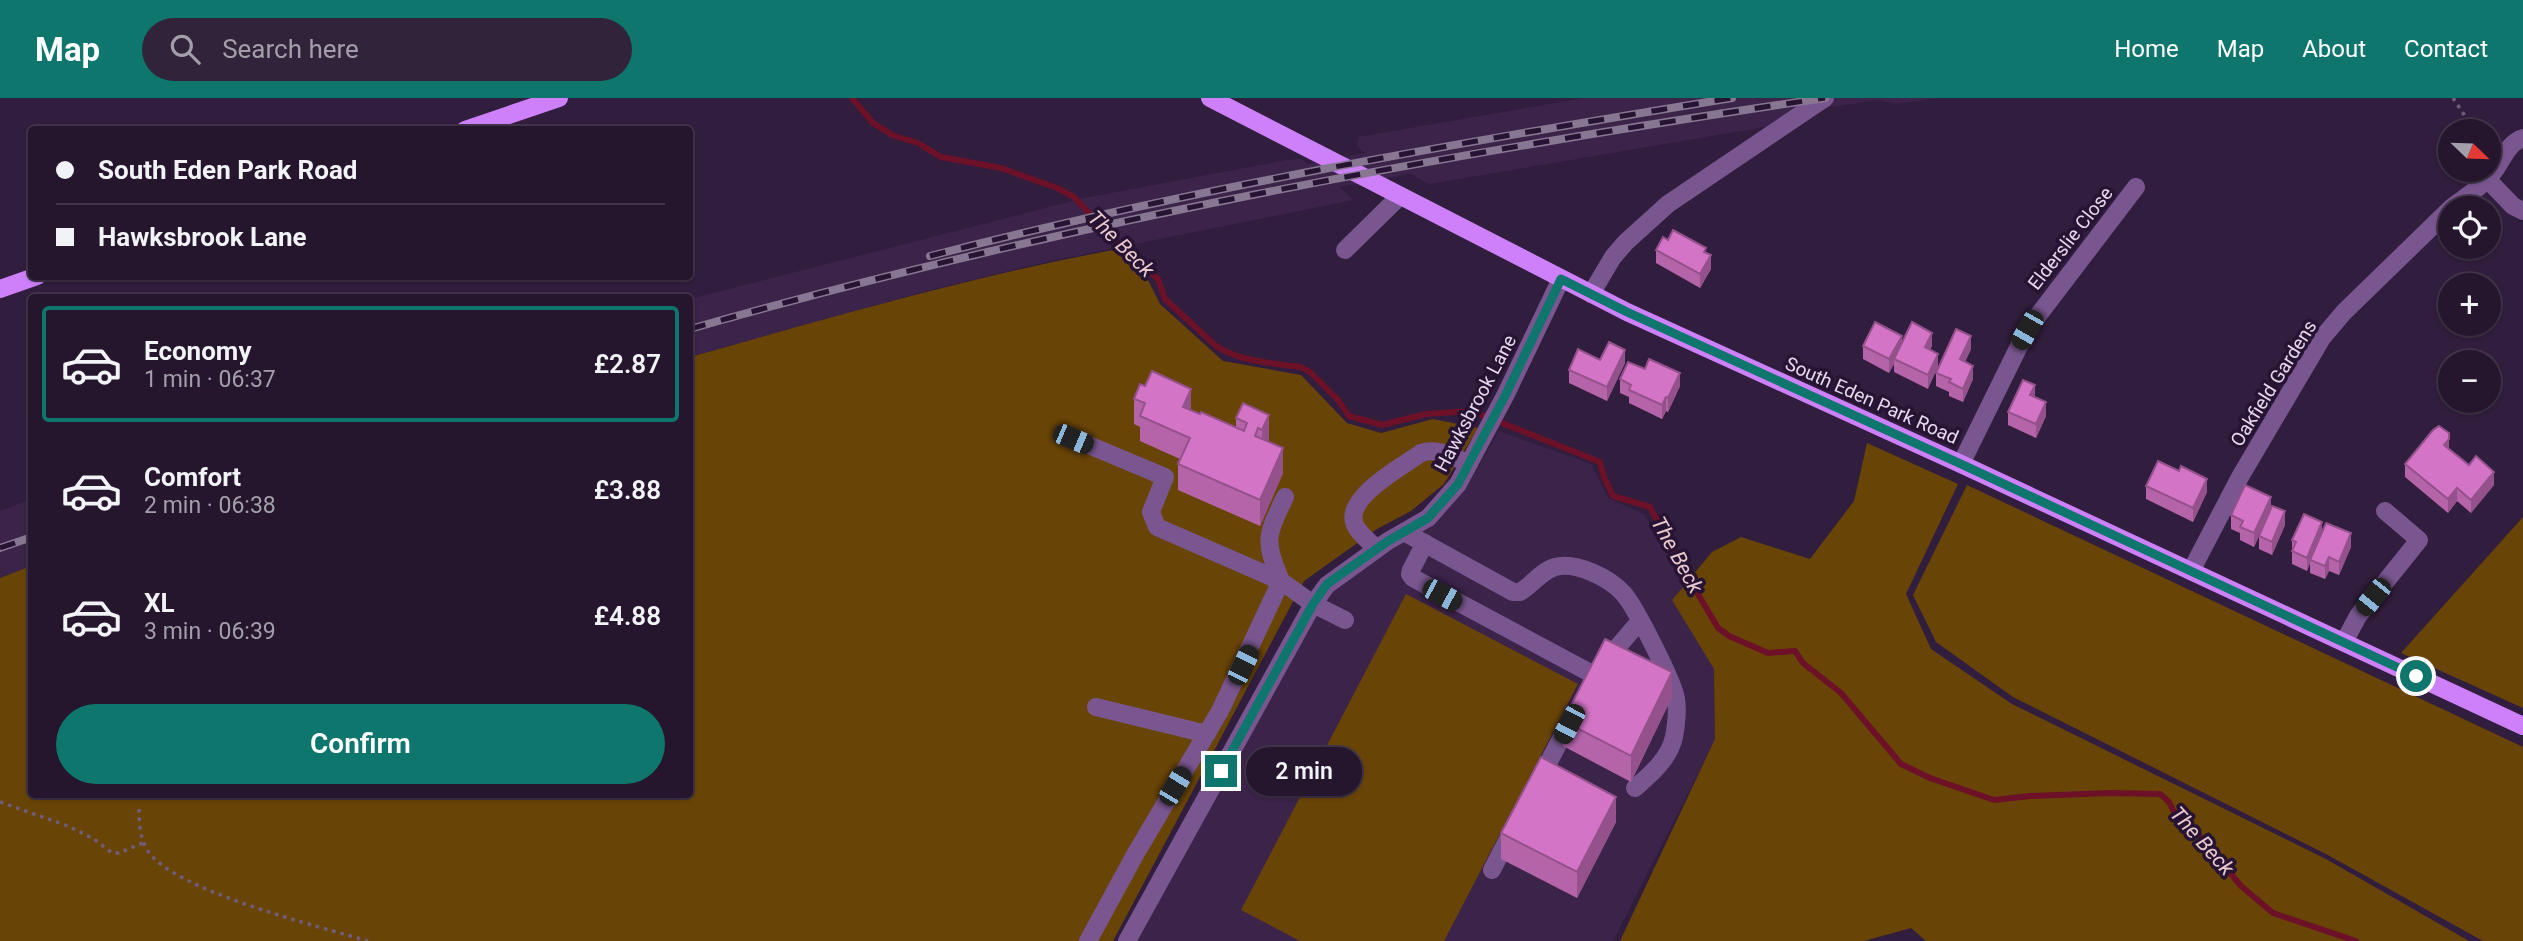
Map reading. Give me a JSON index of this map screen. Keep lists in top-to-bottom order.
{
  "streets": {
    "main road": ["South Eden Park Road"],
    "street": ["Elderslie Close", "Oakfield Gardens", "Hawksbrook Lane"]
  },
  "crossings": [
    ["Elderslie Close", "South Eden Park Road"],
    ["Oakfield Gardens", "South Eden Park Road"],
    ["South Eden Park Road", "Hawksbrook Lane"]
  ],
  "water": ["The Beck"],
  "north": "bottom right",
  "page": {
    "header": "Map",
    "search": "Search here",
    "nav": [
      "Home",
      "Map",
      "About",
      "Contact"
    ],
    "map_buttons": ["+", "−"],
    "banner": ["South Eden Park Road", "Hawksbrook Lane"],
    "list": [
      {
        "name": "Economy",
        "note": "1 min · 06:37",
        "value": "£2.87"
      },
      {
        "name": "Comfort",
        "note": "2 min · 06:38",
        "value": "£3.88"
      },
      {
        "name": "XL",
        "note": "3 min · 06:39",
        "value": "£4.88"
      }
    ],
    "buttons": "Confirm",
    "bubble": "2 min"
  }
}
